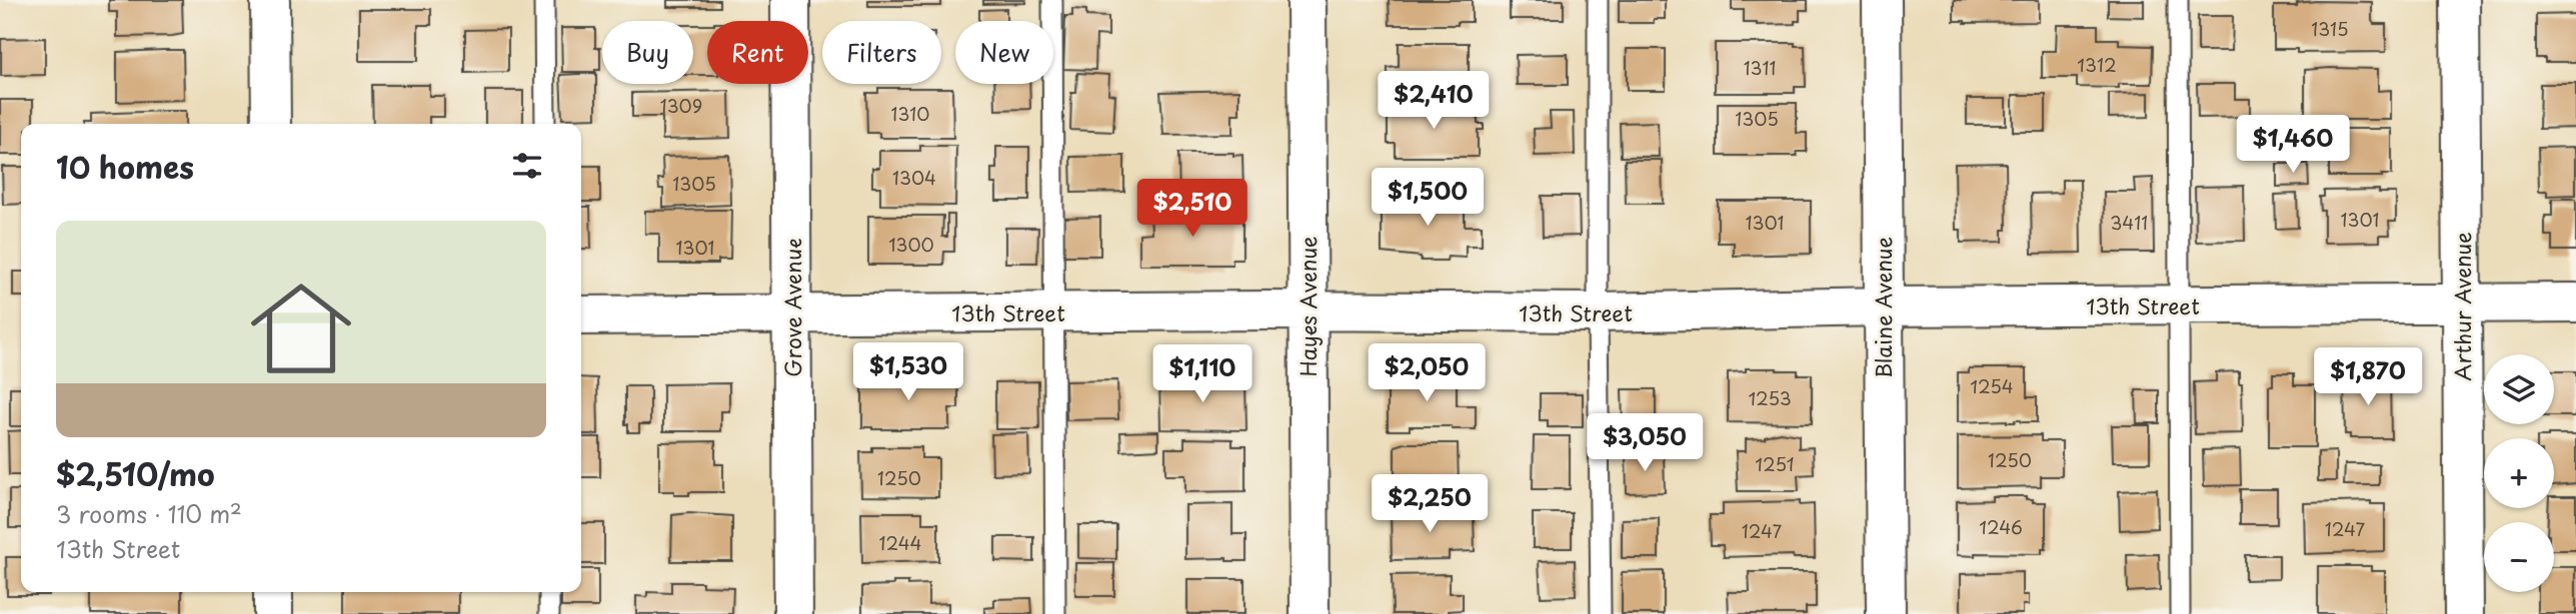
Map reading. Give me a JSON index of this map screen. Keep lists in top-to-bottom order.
{
  "streets": {
    "street": [
      "13th Street",
      "Hayes Avenue",
      "Arthur Avenue",
      "Grove Avenue",
      "Blaine Avenue"
    ]
  },
  "crossings": [
    ["13th Street", "Hayes Avenue"],
    ["13th Street", "Arthur Avenue"],
    ["13th Street", "Grove Avenue"],
    ["13th Street", "Blaine Avenue"]
  ],
  "house_numbers": [
    "1315",
    "1312",
    "1311",
    "1309",
    "1310",
    "1305",
    "1304",
    "1305",
    "1301",
    "1301",
    "3411",
    "1300",
    "1301",
    "1254",
    "1253",
    "1250",
    "1251",
    "1250",
    "1246",
    "1247",
    "1247",
    "1244"
  ],
  "page": {
    "chip": [
      "Buy",
      "Rent",
      "Filters",
      "New"
    ],
    "price": [
      "$2,410",
      "$1,460",
      "$1,500",
      "$2,510",
      "$1,530",
      "$2,050",
      "$1,110",
      "$1,870",
      "$3,050",
      "$2,250"
    ],
    "heading": "10 homes",
    "list": [
      {
        "name": "$2,510/mo",
        "note": "3 rooms · 110 m² · 13th Street"
      }
    ],
    "map_buttons": ["+", "−"]
  }
}
